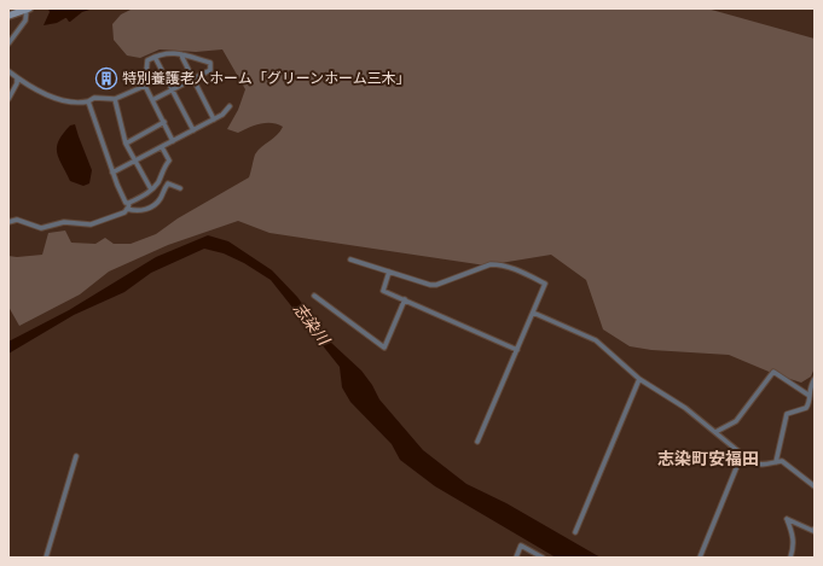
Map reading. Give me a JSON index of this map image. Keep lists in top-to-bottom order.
{
  "districts": ["志染町安福田"],
  "water": ["志染川"],
  "places": {
    "building": ["特別養護老人ホーム「グリーンホーム三木」"]
  }
}
